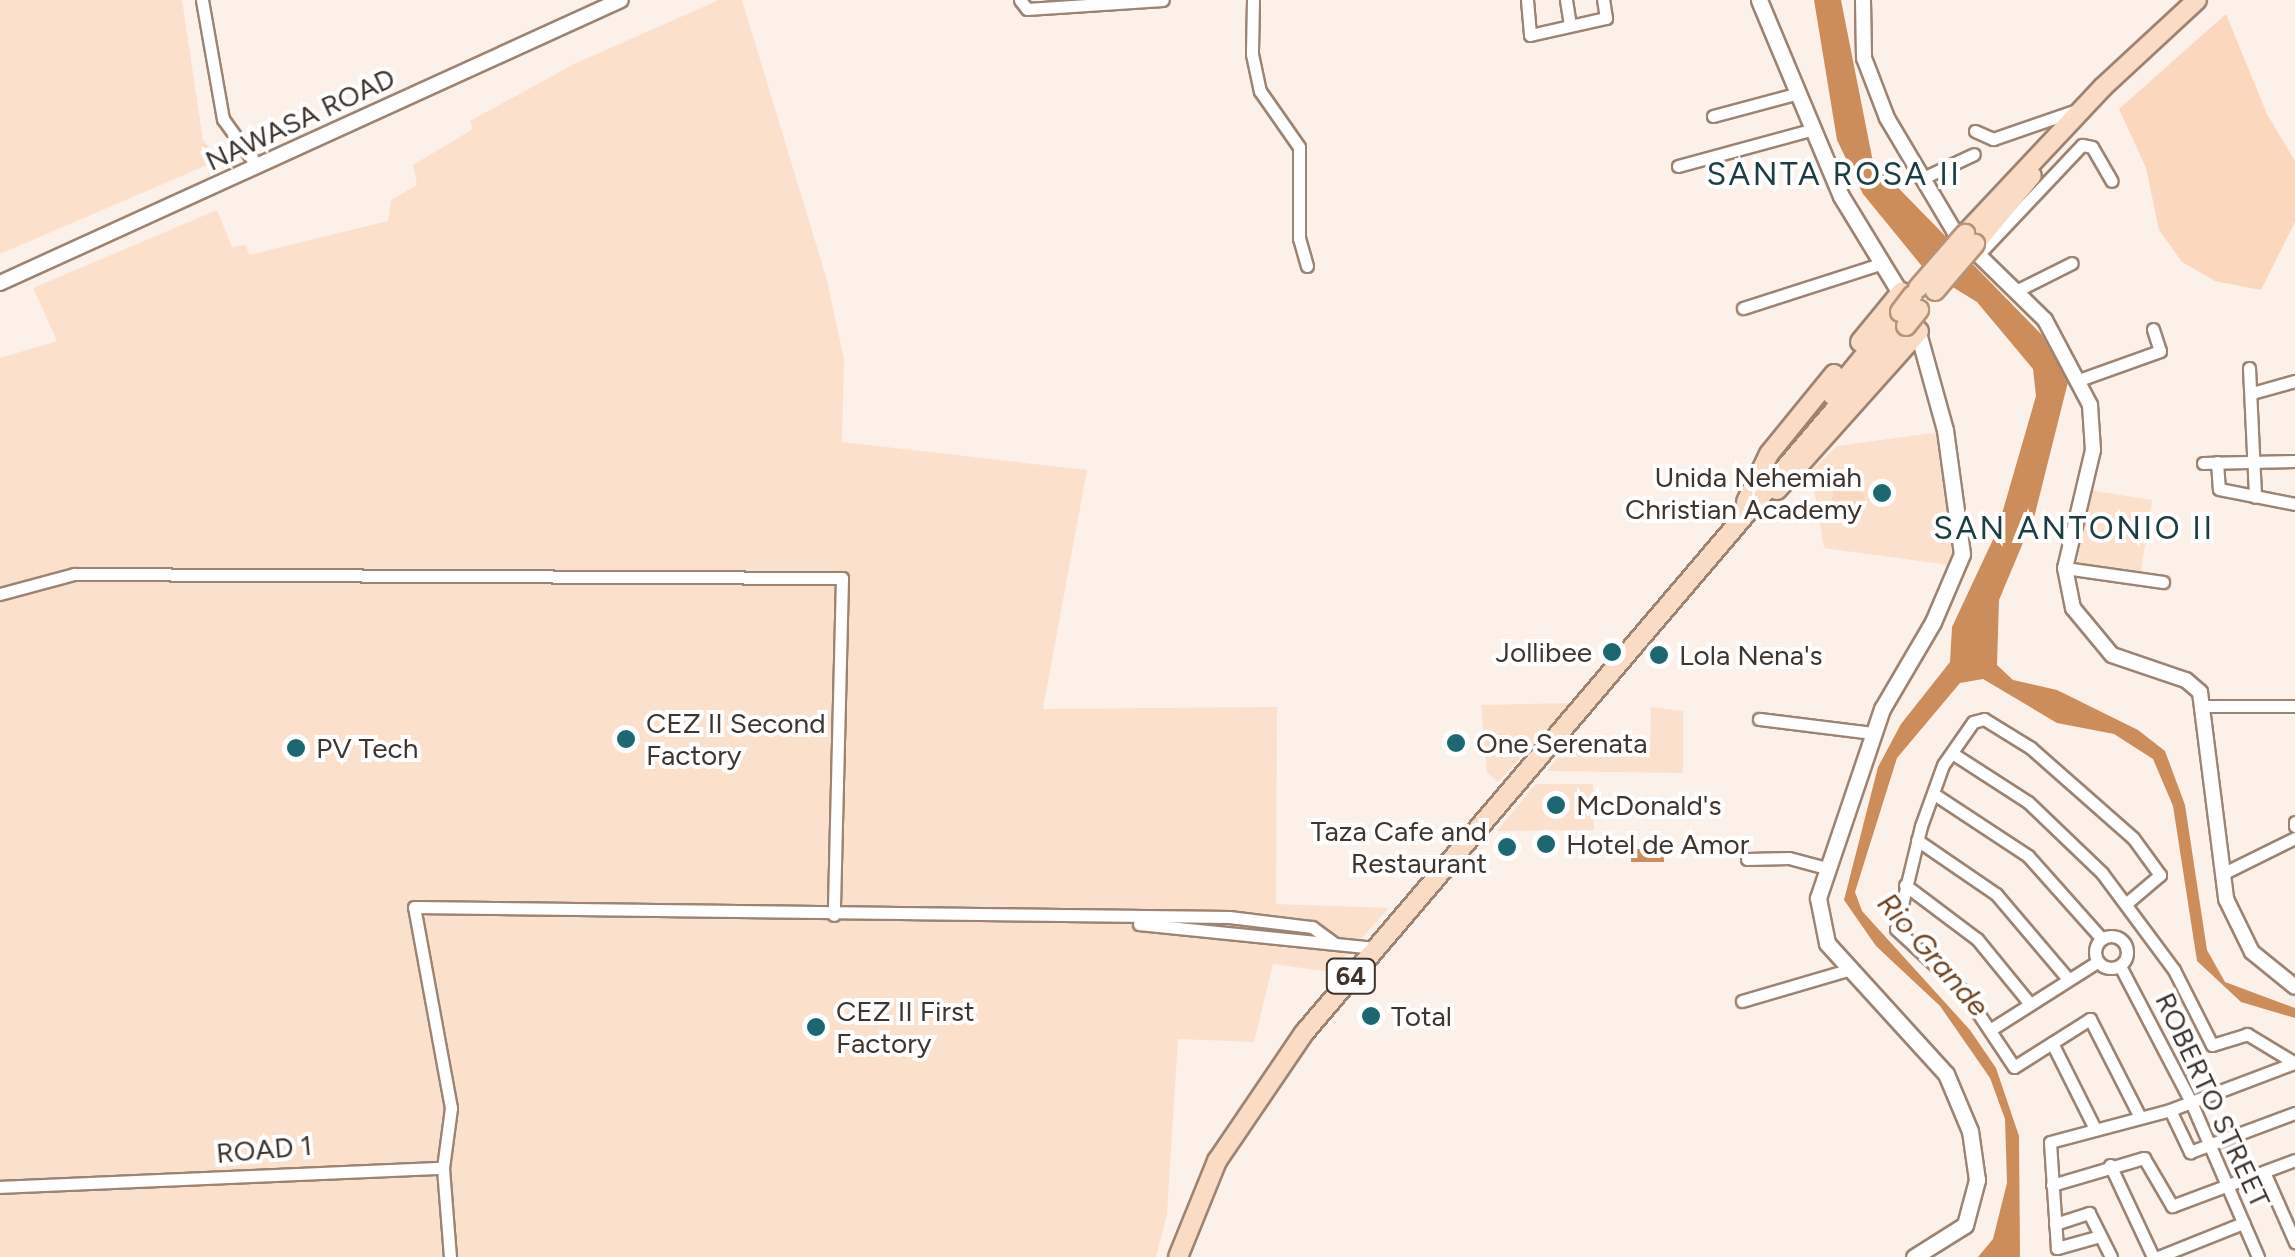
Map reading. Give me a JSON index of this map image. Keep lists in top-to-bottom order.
{
  "streets": {
    "main road": ["64"],
    "street": ["NAWASA ROAD", "ROBERTO STREET", "ROAD 1"]
  },
  "districts": ["SANTA ROSA II", "SAN ANTONIO II"],
  "water": ["Rio Grande"],
  "places": [
    "Unida Nehemiah Christian Academy",
    "Jollibee",
    "Lola Nena's",
    "CEZ II Second Factory",
    "One Serenata",
    "PV Tech",
    "McDonald's",
    "Hotel de Amor",
    "Taza Cafe and Restaurant",
    "Total",
    "CEZ II First Factory"
  ]
}
